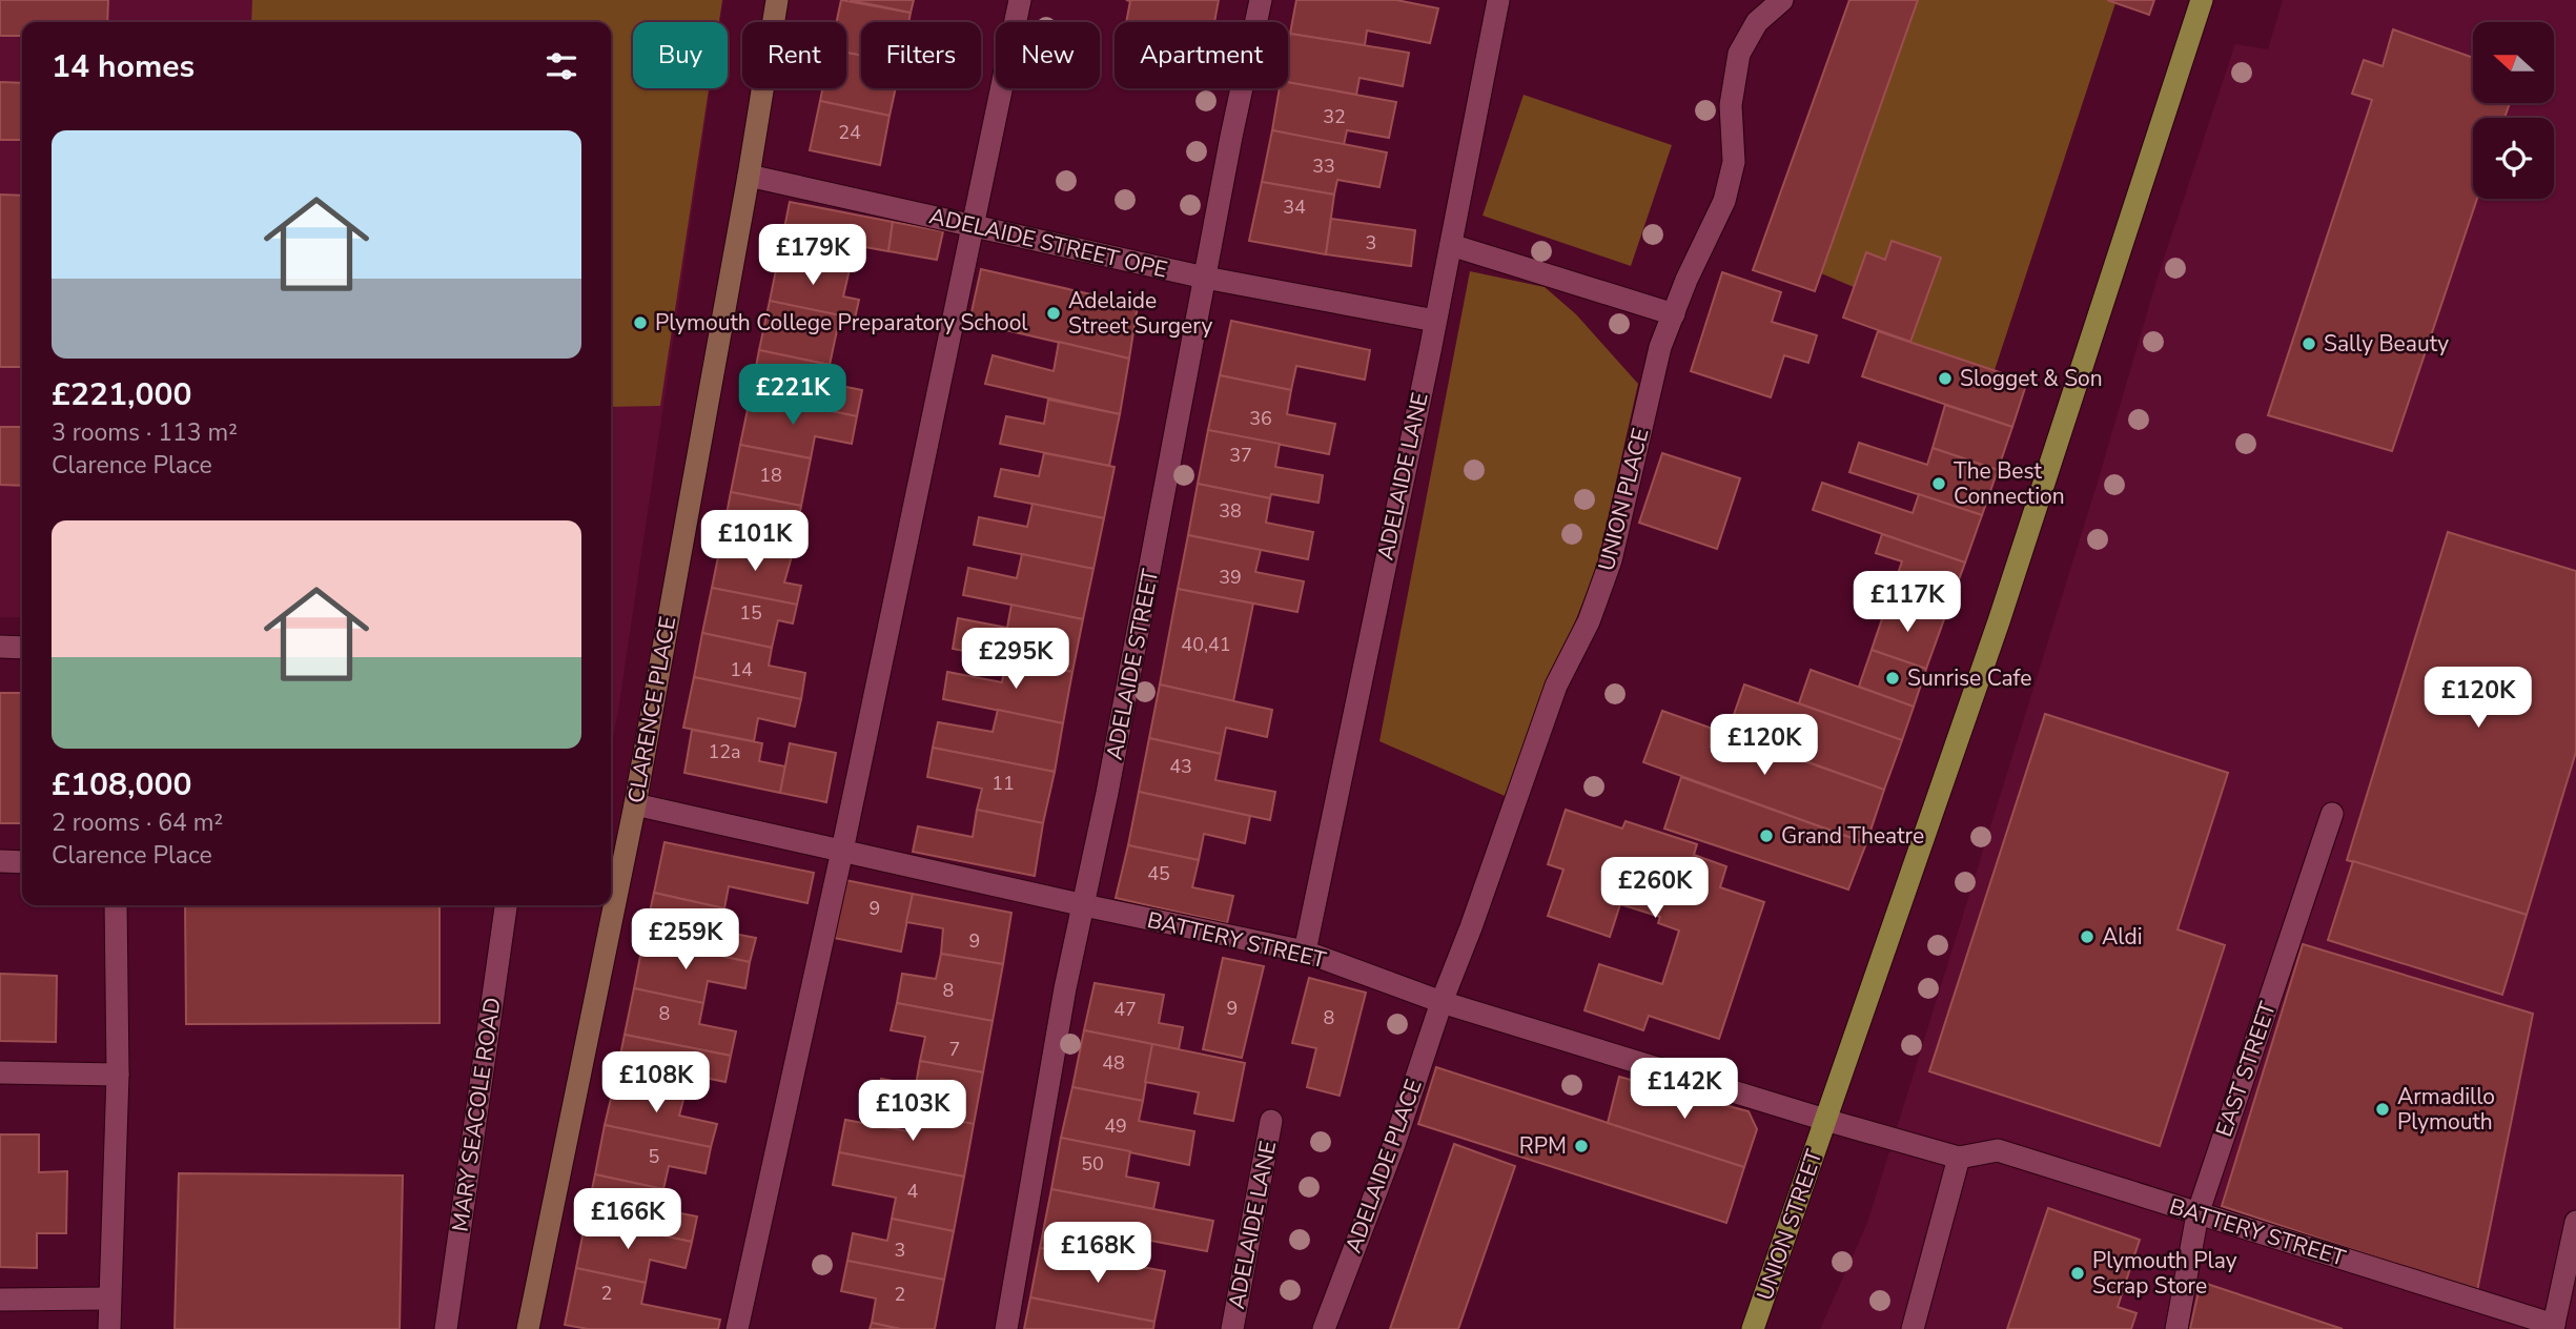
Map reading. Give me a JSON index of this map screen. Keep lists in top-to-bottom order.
{
  "streets": {
    "main road": ["UNION STREET"],
    "street": [
      "ADELAIDE STREET OPE",
      "ADELAIDE LANE",
      "UNION PLACE",
      "ADELAIDE STREET",
      "CLARENCE PLACE",
      "BATTERY STREET",
      "EAST STREET",
      "MARY SEACOLE ROAD",
      "ADELAIDE PLACE"
    ]
  },
  "crossings": [
    ["ADELAIDE STREET OPE", "ADELAIDE LANE"],
    ["ADELAIDE STREET OPE", "ADELAIDE STREET"],
    ["ADELAIDE STREET OPE", "CLARENCE PLACE"],
    ["ADELAIDE LANE", "BATTERY STREET"],
    ["UNION PLACE", "BATTERY STREET"],
    ["UNION PLACE", "ADELAIDE PLACE"],
    ["ADELAIDE STREET", "BATTERY STREET"],
    ["CLARENCE PLACE", "BATTERY STREET"],
    ["BATTERY STREET", "EAST STREET"],
    ["BATTERY STREET", "ADELAIDE PLACE"],
    ["BATTERY STREET", "UNION STREET"]
  ],
  "places": [
    "Adelaide Street Surgery",
    "Plymouth College Preparatory School",
    "Sally Beauty",
    "Slogget & Son",
    "The Best Connection",
    "Sunrise Cafe",
    "Grand Theatre",
    "Aldi",
    "Armadillo Plymouth",
    "RPM",
    "Plymouth Play Scrap Store"
  ],
  "house_numbers": [
    "32",
    "24",
    "33",
    "34",
    "3",
    "36",
    "37",
    "18",
    "38",
    "39",
    "15",
    "40,41",
    "14",
    "12a",
    "43",
    "11",
    "45",
    "9",
    "9",
    "8",
    "9",
    "47",
    "8",
    "8",
    "7",
    "48",
    "49",
    "5",
    "50",
    "4",
    "3",
    "2",
    "2"
  ],
  "north": "left",
  "page": {
    "chip": [
      "Buy",
      "Rent",
      "Filters",
      "New",
      "Apartment"
    ],
    "heading": "14 homes",
    "list": [
      {
        "name": "£221,000",
        "note": "3 rooms · 113 m² · Clarence Place"
      },
      {
        "name": "£108,000",
        "note": "2 rooms · 64 m² · Clarence Place"
      }
    ],
    "price": [
      "£179K",
      "£221K",
      "£101K",
      "£117K",
      "£295K",
      "£120K",
      "£120K",
      "£260K",
      "£259K",
      "£108K",
      "£142K",
      "£103K",
      "£166K",
      "£168K"
    ]
  }
}
